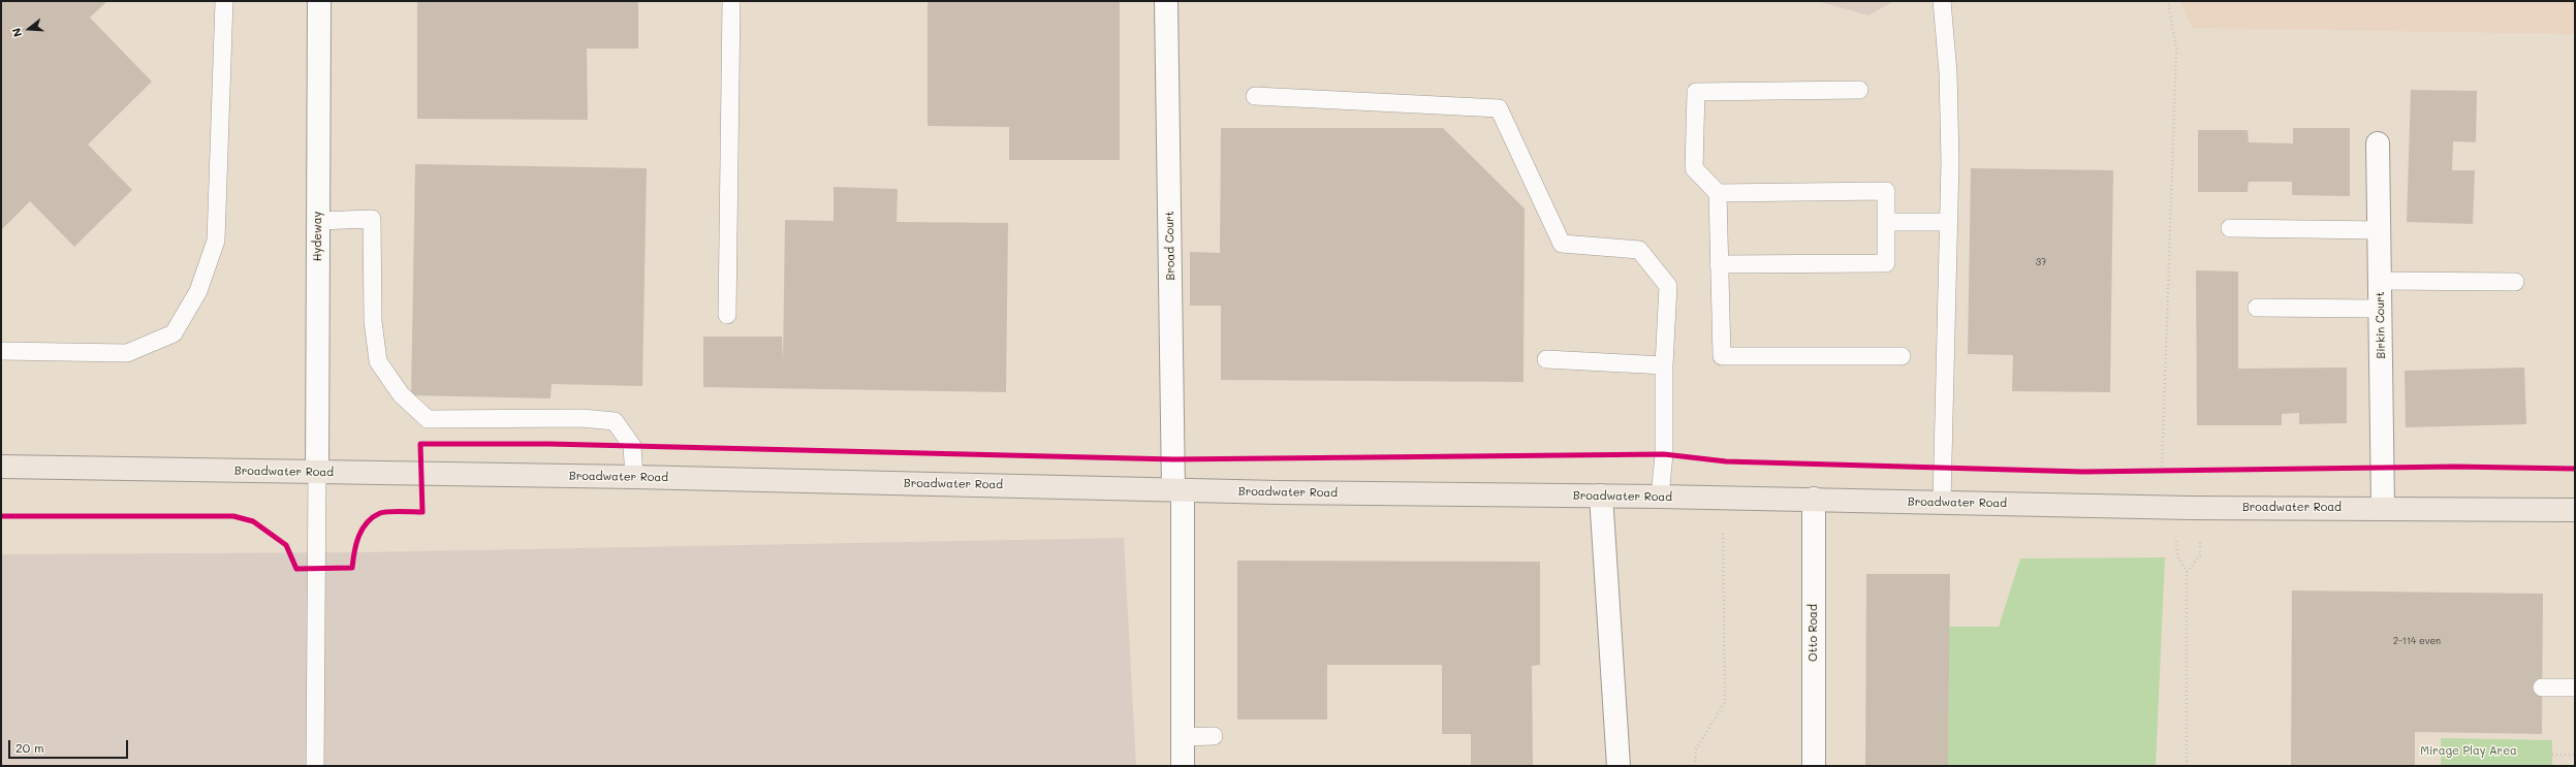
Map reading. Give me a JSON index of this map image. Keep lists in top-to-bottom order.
{
  "streets": {
    "main road": ["Broadwater Road"],
    "street": [
      "Hydeway",
      "Broad Court",
      "Birkin Court",
      "Otto Road"
    ]
  },
  "crossings": [
    ["Hydeway", "Broadwater Road"],
    ["Broad Court", "Broadwater Road"],
    ["Birkin Court", "Broadwater Road"],
    ["Broadwater Road", "Otto Road"]
  ],
  "parks": ["Mirage Play Area"],
  "house_numbers": ["37", "2-114 even"],
  "scale_bar": "20 m",
  "north": "left"
}
